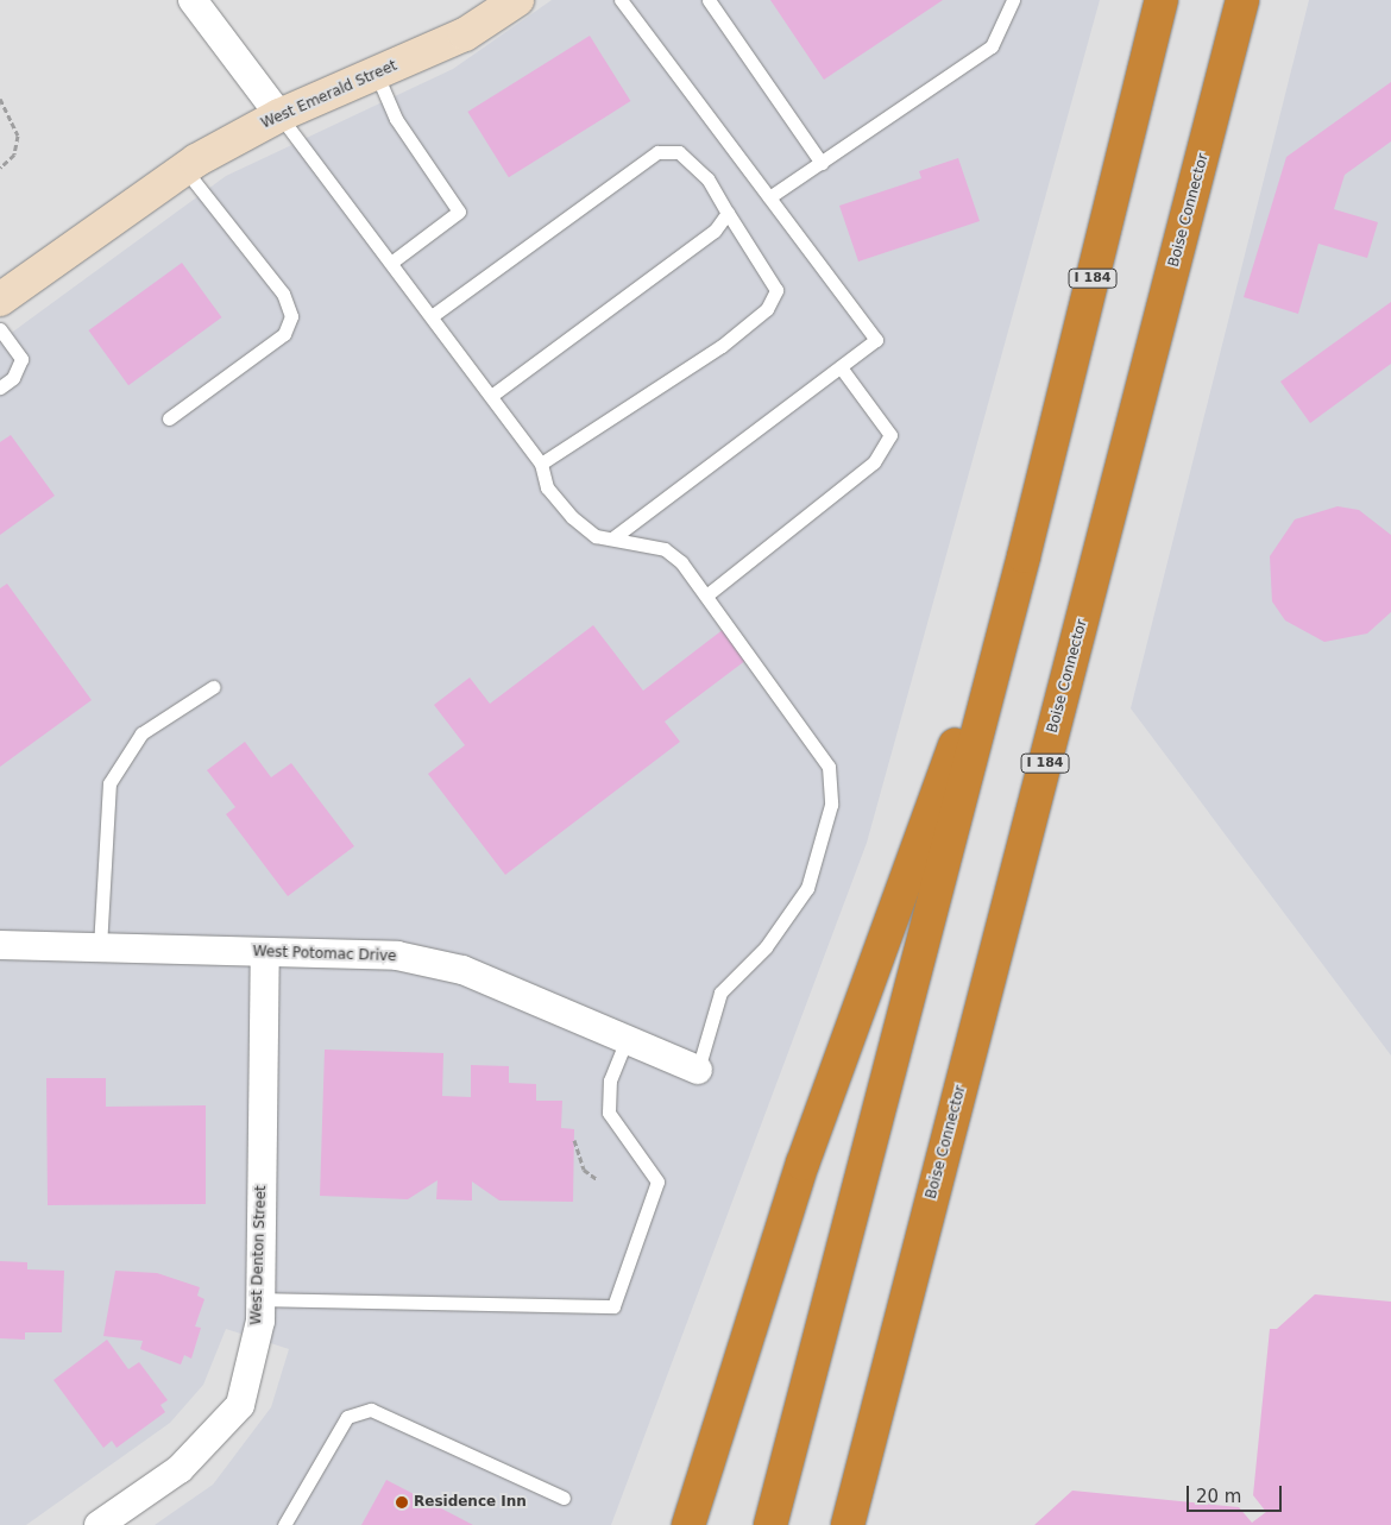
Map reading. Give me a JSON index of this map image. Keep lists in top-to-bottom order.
{
  "streets": {
    "highway": ["Boise Connector", "I 184"],
    "main road": ["West Emerald Street"],
    "street": ["West Potomac Drive", "West Denton Street"]
  },
  "crossings": [
    ["West Potomac Drive", "West Denton Street"]
  ],
  "places": ["Residence Inn"],
  "scale_bar": "20 m"
}
